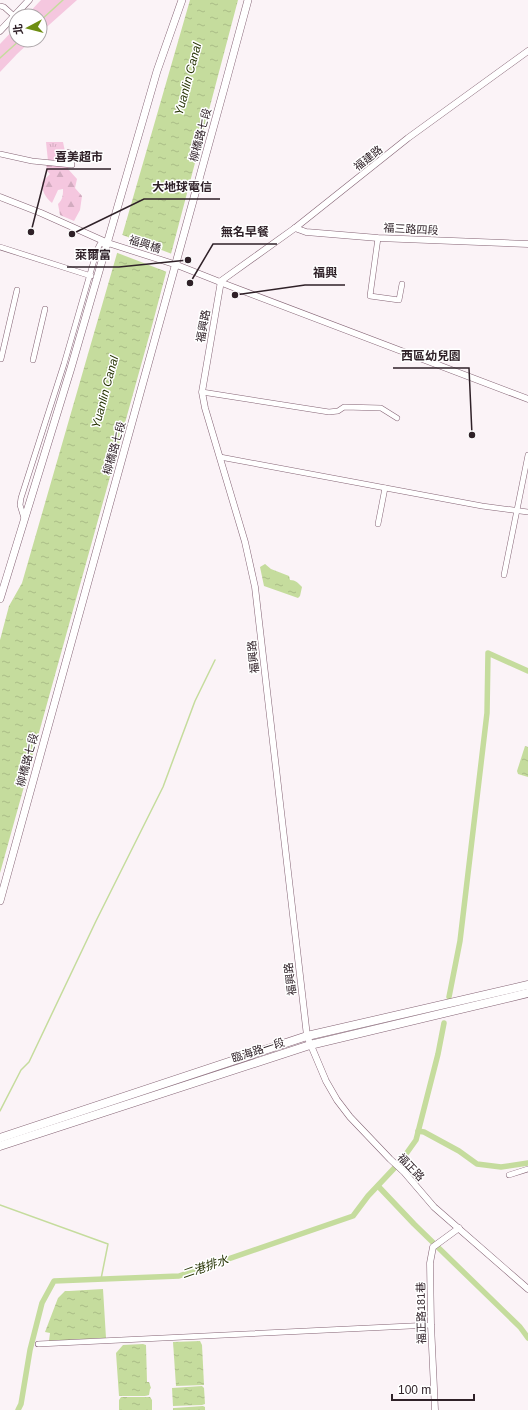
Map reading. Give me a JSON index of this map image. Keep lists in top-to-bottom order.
{
  "streets": {
    "main road": ["柳橋路七段", "臨海路一段"],
    "street": [
      "福建路",
      "福三路四段",
      "福興橋",
      "福興路",
      "福正路",
      "福正路181巷"
    ]
  },
  "crossings": [
    ["柳橋路七段", "福興橋"],
    ["福建路", "福三路四段"],
    ["福建路", "福興橋"],
    ["福建路", "福興路"],
    ["福興橋", "福興路"],
    ["福興路", "臨海路一段"],
    ["福興路", "福正路"],
    ["臨海路一段", "福正路"],
    ["福正路", "福正路181巷"]
  ],
  "water": ["Yuanlin Canal", "二港排水"],
  "places": [
    "喜美超市",
    "大地球電信",
    "萊爾富",
    "無名早餐",
    "福興",
    "西區幼兒園"
  ],
  "scale_bar": "100 m",
  "north": "left"
}
